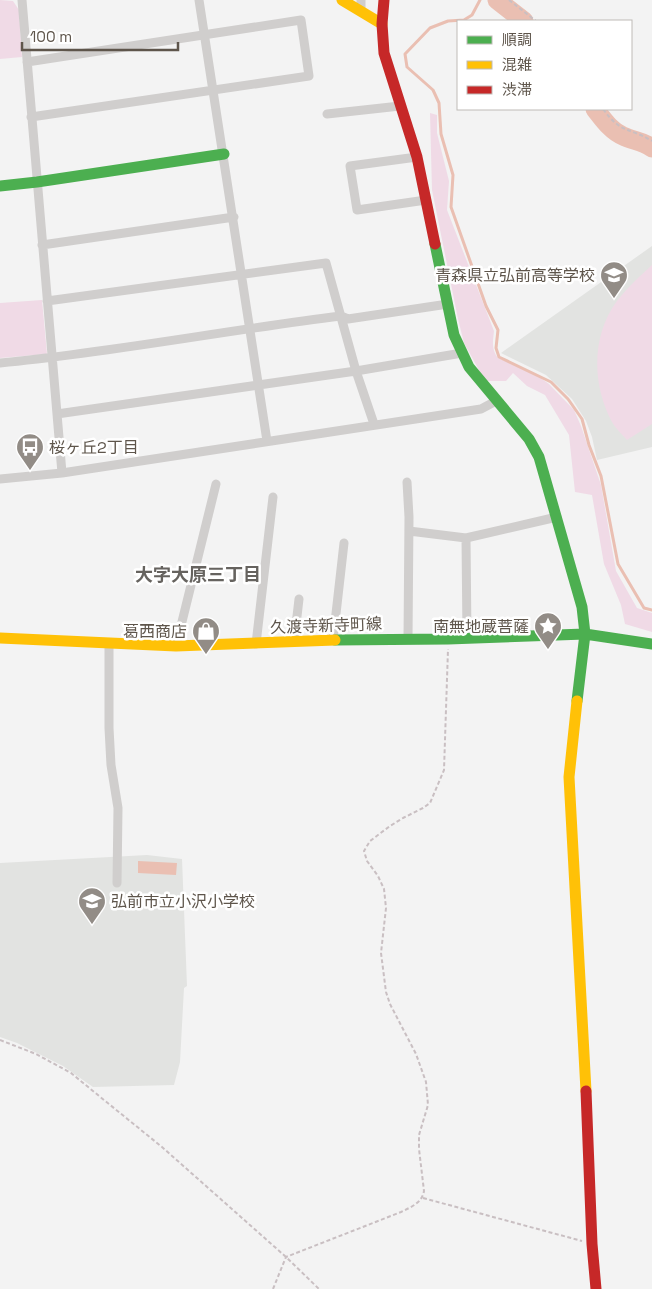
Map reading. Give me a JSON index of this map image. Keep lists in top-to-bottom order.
{
  "streets": {
    "street": ["久渡寺新寺町線"]
  },
  "districts": ["大字大原三丁目"],
  "places": {
    "school or university": ["青森県立弘前高等学校", "弘前市立小沢小学校"],
    "bus stop": ["桜ヶ丘2丁目"],
    "place": ["南無地蔵菩薩"],
    "shop": ["葛西商店"]
  },
  "legend": ["順調", "混雑", "渋滞"],
  "scale_bar": "100 m"
}
